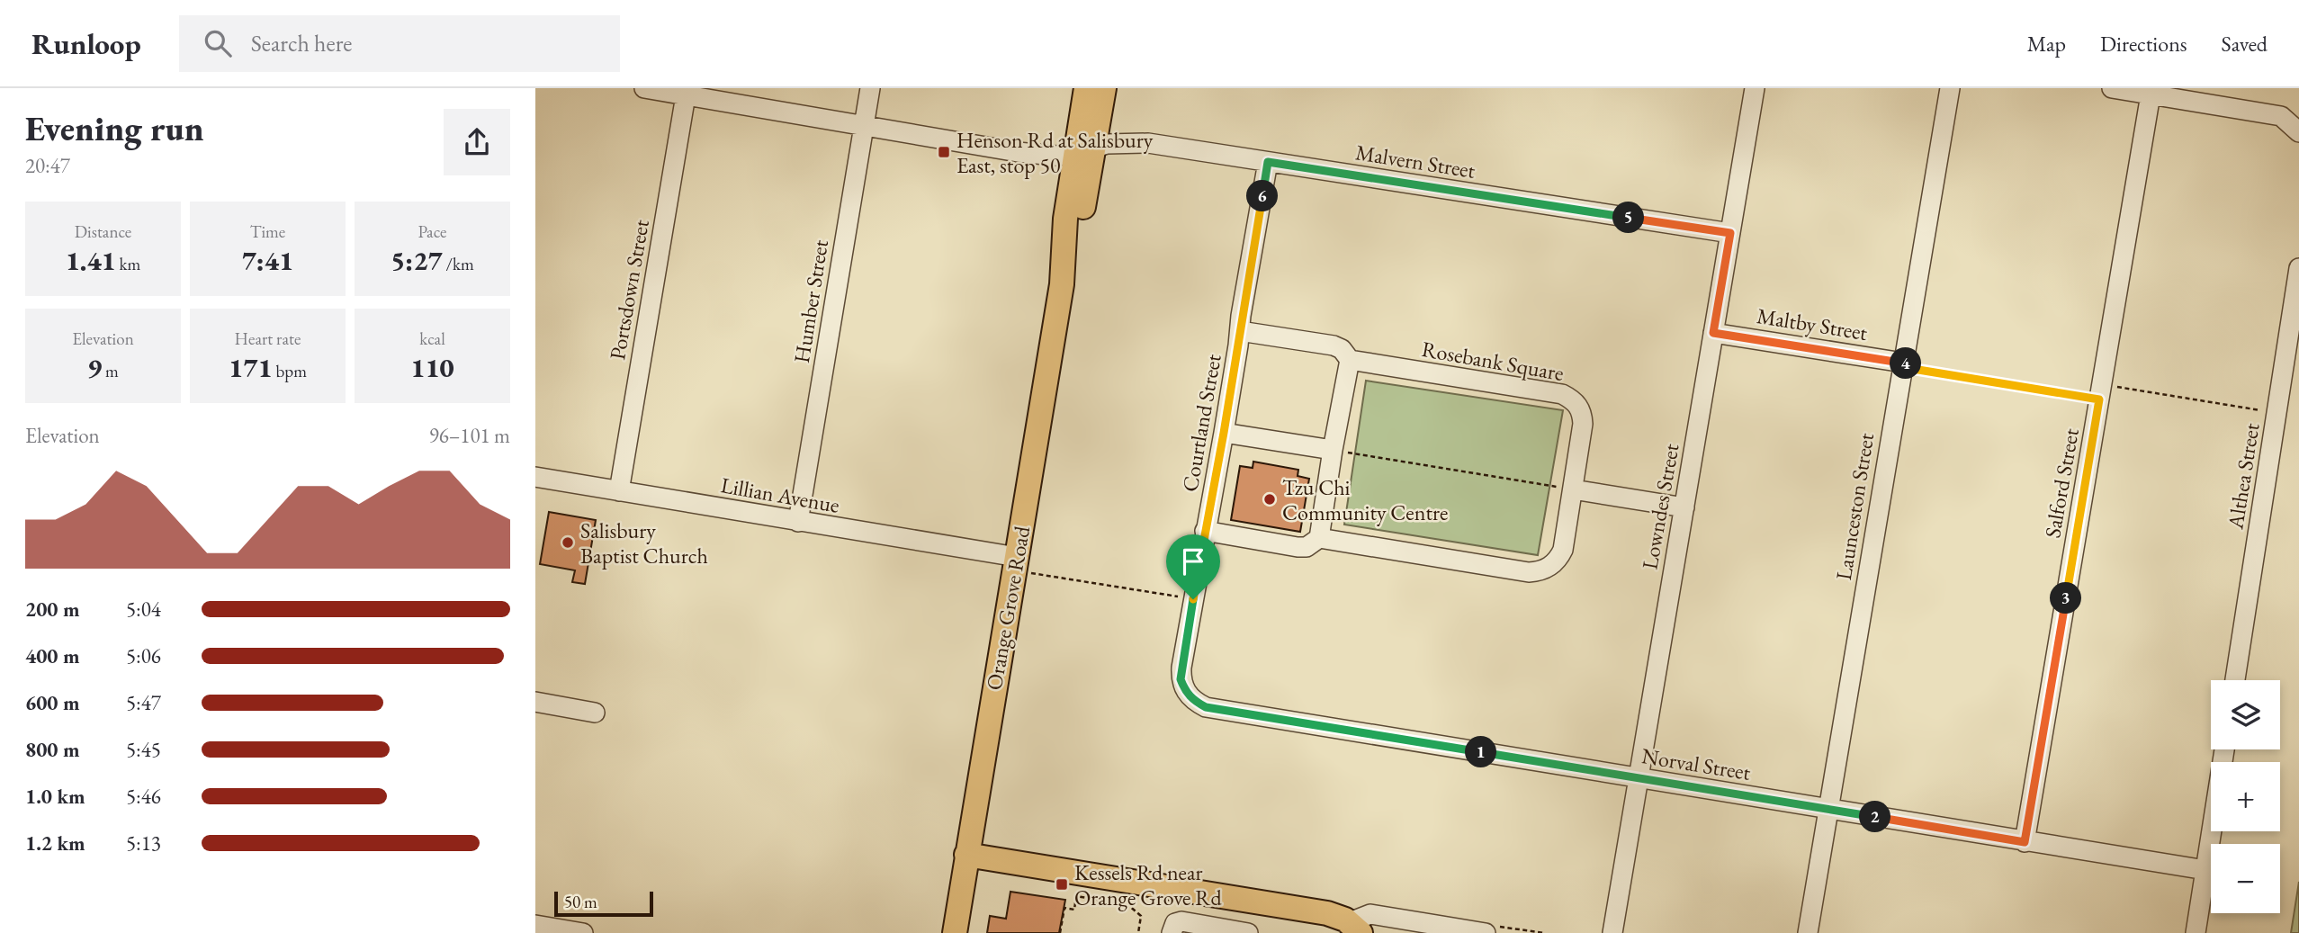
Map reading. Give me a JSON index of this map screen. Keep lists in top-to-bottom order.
{
  "streets": {
    "main road": ["Orange Grove Road"],
    "street": [
      "Malvern Street",
      "Portsdown Street",
      "Humber Street",
      "Maltby Street",
      "Rosebank Square",
      "Courtland Street",
      "Althea Street",
      "Salford Street",
      "Lillian Avenue",
      "Lowndes Street",
      "Launceston Street",
      "Norval Street"
    ]
  },
  "crossings": [
    ["Malvern Street", "Portsdown Street"],
    ["Malvern Street", "Humber Street"],
    ["Malvern Street", "Courtland Street"],
    ["Malvern Street", "Lowndes Street"],
    ["Malvern Street", "Orange Grove Road"],
    ["Portsdown Street", "Lillian Avenue"],
    ["Humber Street", "Lillian Avenue"],
    ["Maltby Street", "Lowndes Street"],
    ["Maltby Street", "Launceston Street"],
    ["Rosebank Square", "Courtland Street"],
    ["Courtland Street", "Norval Street"],
    ["Salford Street", "Norval Street"],
    ["Lillian Avenue", "Orange Grove Road"],
    ["Lowndes Street", "Norval Street"],
    ["Launceston Street", "Norval Street"]
  ],
  "places": {
    "transit": ["Henson Rd at Salisbury East, stop 50", "Kessels Rd near Orange Grove Rd"],
    "other": ["Tzu Chi Community Centre", "Salisbury Baptist Church"]
  },
  "scale_bar": "50 m",
  "page": {
    "header": "Runloop",
    "search": "Search here",
    "nav": ["Map", "Directions", "Saved"],
    "heading": ["Evening run", "20:47"],
    "pins": [
      "6",
      "5",
      "4",
      "3",
      "1",
      "2"
    ],
    "stats": [
      ["Distance", "1.41 km"],
      ["Time", "7:41"],
      ["Pace", "5:27 /km"],
      ["Elevation", "9 m"],
      ["Heart rate", "171 bpm"],
      ["kcal", "110"]
    ],
    "chart": ["Elevation", "96–101 m"],
    "list": [
      {
        "name": "200 m",
        "note": "5:04"
      },
      {
        "name": "400 m",
        "note": "5:06"
      },
      {
        "name": "600 m",
        "note": "5:47"
      },
      {
        "name": "800 m",
        "note": "5:45"
      },
      {
        "name": "1.0 km",
        "note": "5:46"
      },
      {
        "name": "1.2 km",
        "note": "5:13"
      }
    ],
    "map_buttons": ["+", "−"],
    "scale": "50 m"
  }
}
